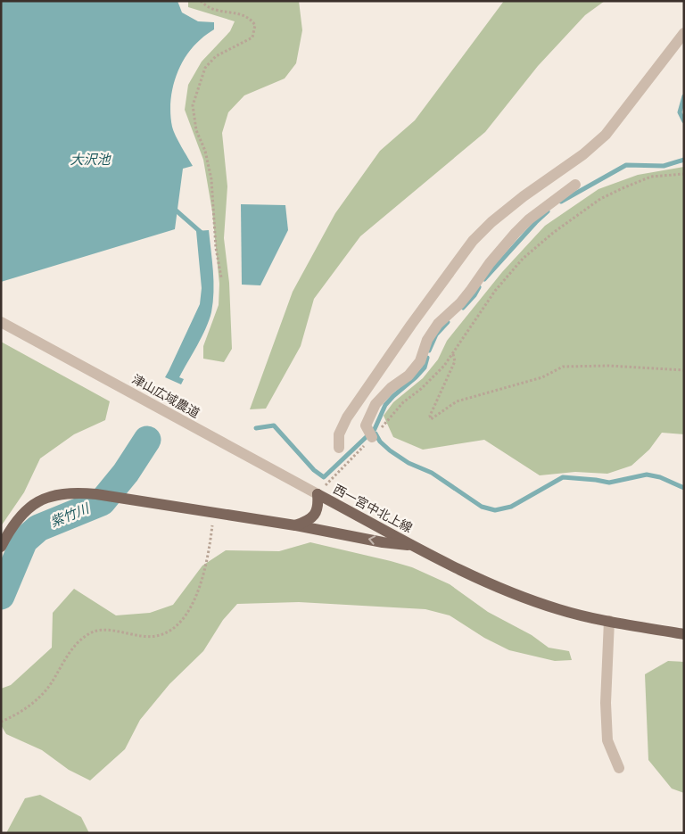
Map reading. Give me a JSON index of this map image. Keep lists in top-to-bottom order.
{
  "streets": {
    "main road": ["西一宮中北上線"],
    "street": ["津山広域農道"]
  },
  "crossings": [
    ["津山広域農道", "西一宮中北上線"]
  ],
  "water": ["大沢池", "紫竹川"]
}
